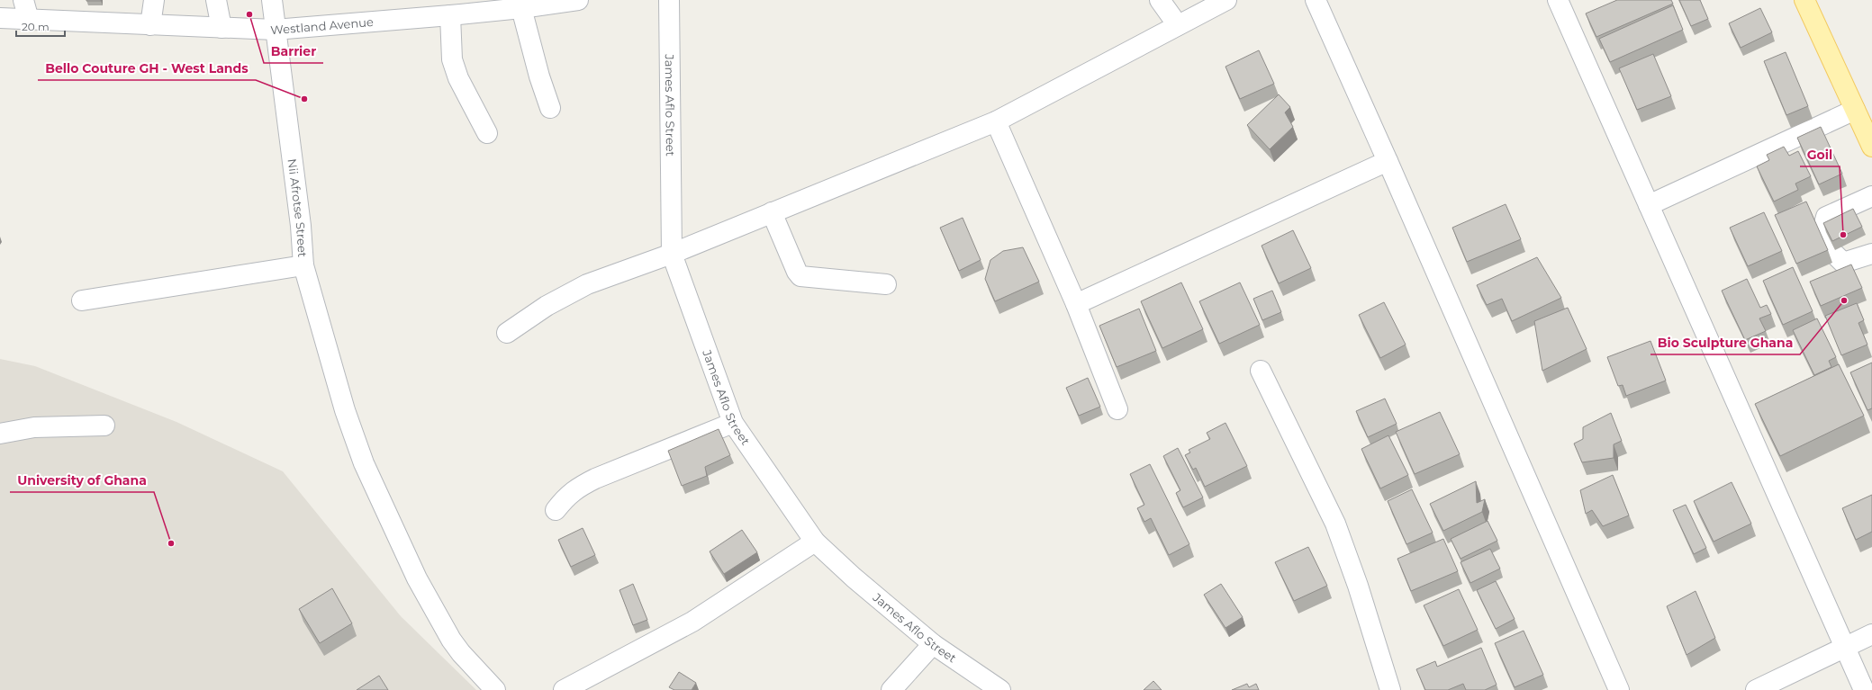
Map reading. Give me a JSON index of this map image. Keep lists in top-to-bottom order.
{
  "streets": {
    "street": ["Westland Avenue", "James Aflo Street", "Nii Afrotse Street"]
  },
  "crossings": [
    ["Westland Avenue", "Nii Afrotse Street"]
  ],
  "places": [
    "Barrier",
    "Bello Couture GH - West Lands",
    "Goil",
    "Bio Sculpture Ghana",
    "University of Ghana"
  ],
  "scale_bar": "20 m"
}
